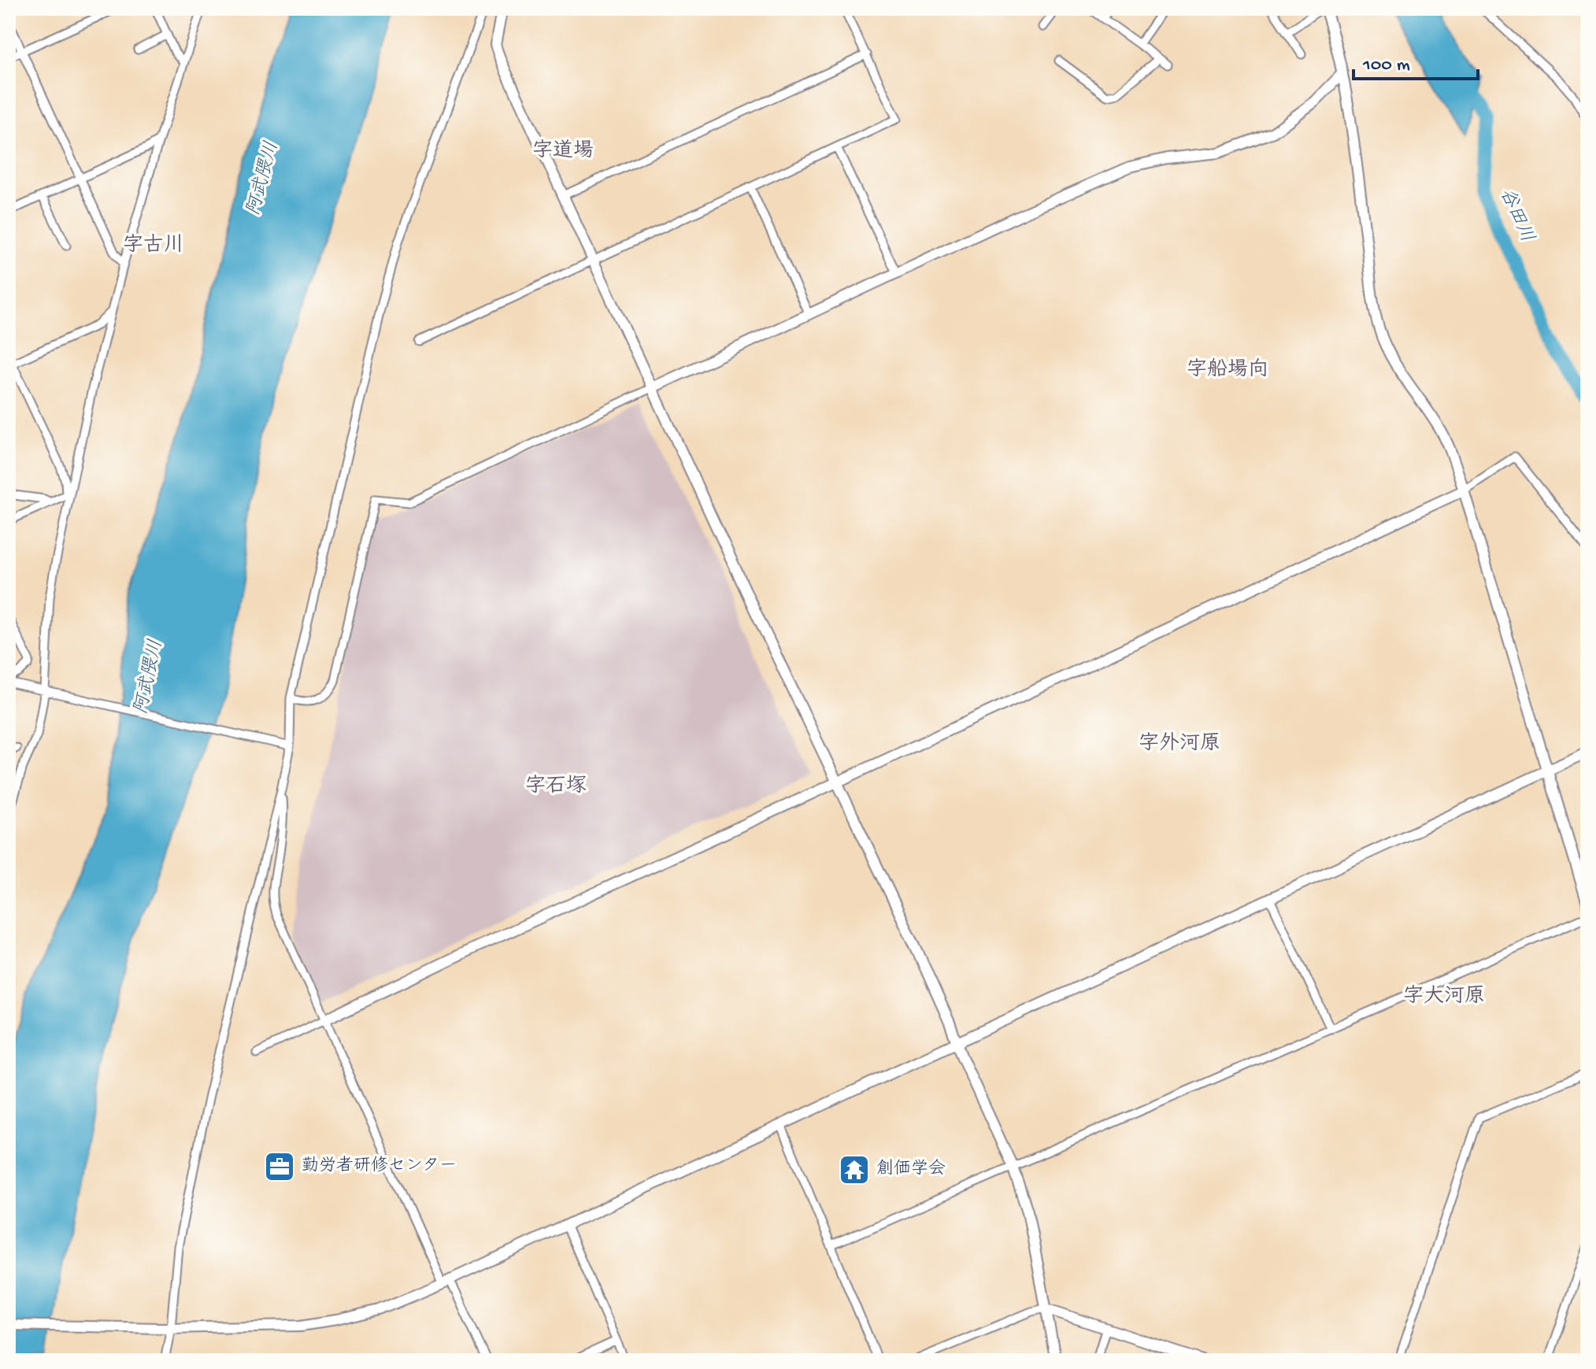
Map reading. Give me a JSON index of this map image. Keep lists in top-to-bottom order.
{
  "districts": [
    "字道場",
    "字古川",
    "字船場向",
    "字外河原",
    "字石塚",
    "字大河原"
  ],
  "water": ["阿武隈川", "谷田川"],
  "places": {
    "office": ["勤労者研修センター"],
    "temple": ["創価学会"]
  },
  "scale_bar": "100 m"
}
